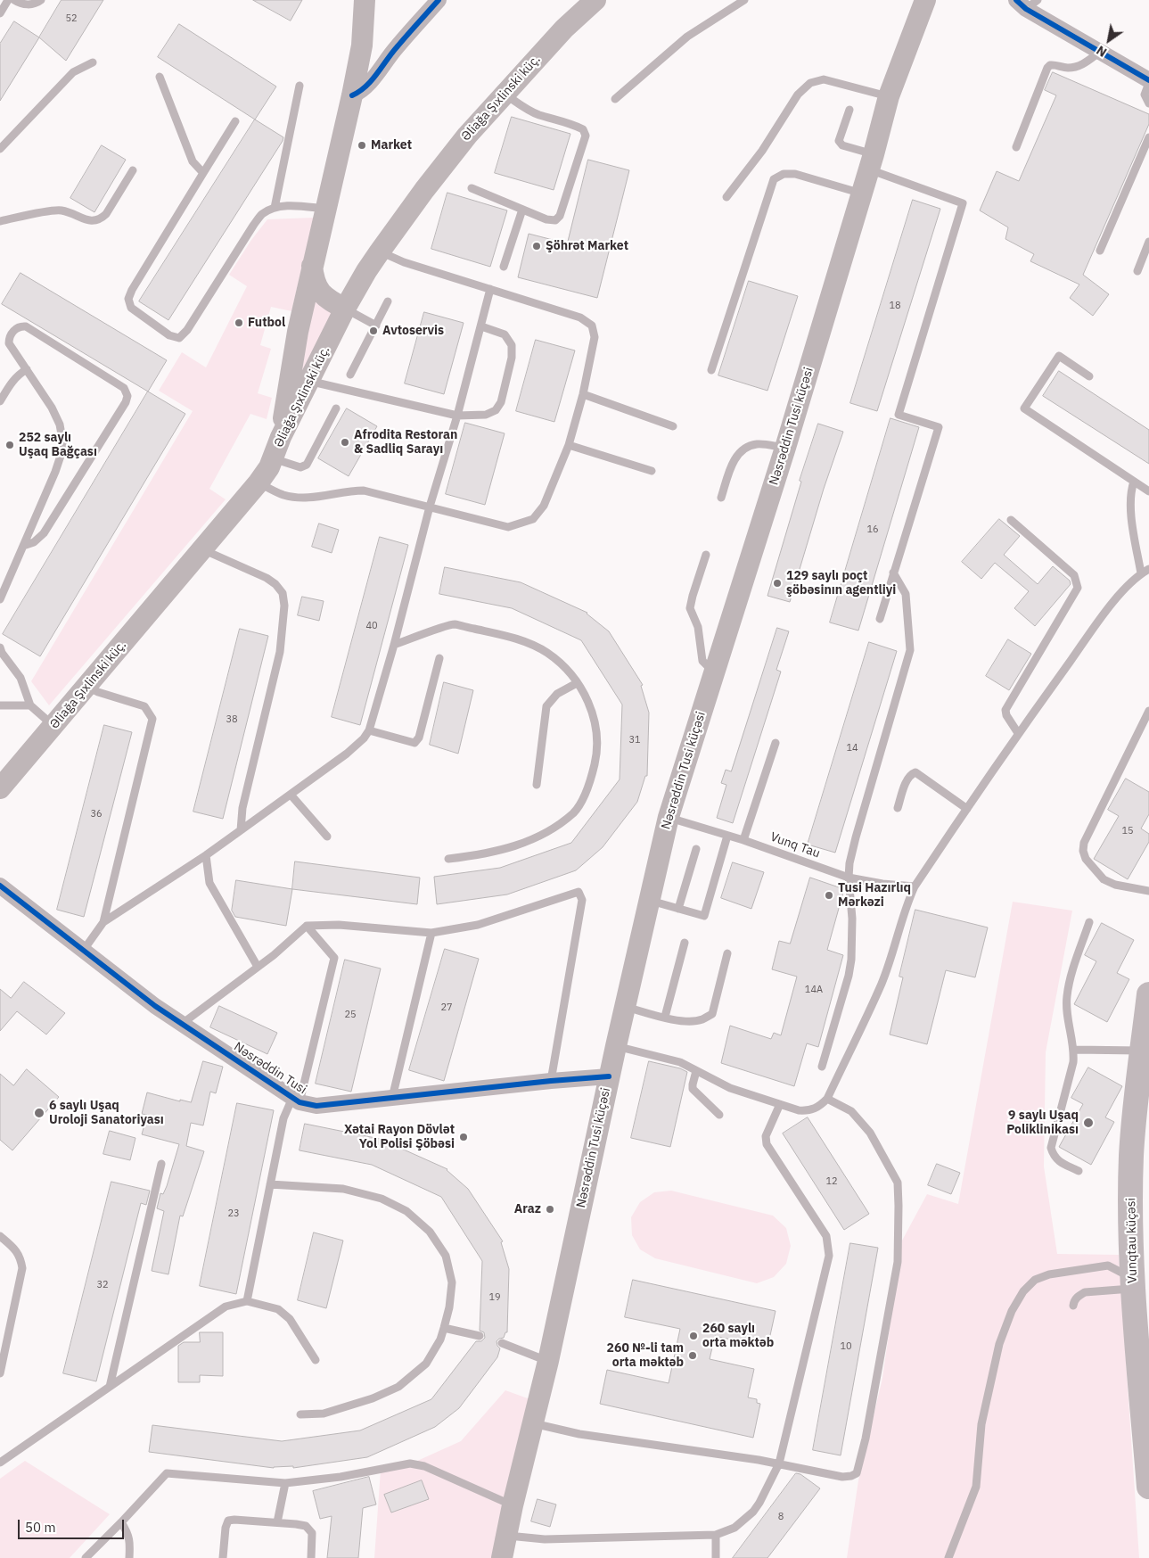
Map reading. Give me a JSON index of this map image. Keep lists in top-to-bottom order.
{
  "streets": {
    "main road": ["Əliağa Şıxlinski küç.", "Nəsrəddin Tusi küçəsi", "Vunqtau küçəsi"],
    "street": ["Nəsrəddin Tusi"],
    "lane": ["Vunq Tau"]
  },
  "crossings": [
    ["Nəsrəddin Tusi küçəsi", "Vunq Tau"],
    ["Nəsrəddin Tusi küçəsi", "Nəsrəddin Tusi"]
  ],
  "places": [
    "Market",
    "Şöhrət Market",
    "Futbol",
    "Avtoservis",
    "Afrodita Restoran & Sadliq Sarayı",
    "252 saylı Uşaq Bağçası",
    "129 saylı poçt şöbəsinın agentliyi",
    "Tusi Hazırlıq Mərkəzi",
    "6 saylı Uşaq Uroloji Sanatoriyası",
    "9 saylı Uşaq Poliklinikası",
    "Xətai Rayon Dövlət Yol Polisi Şöbəsi",
    "Araz",
    "260 saylı orta məktəb",
    "260 №-li tam orta məktəb"
  ],
  "house_numbers": [
    "52",
    "18",
    "16",
    "40",
    "38",
    "31",
    "14",
    "36",
    "15",
    "14A",
    "27",
    "25",
    "12",
    "23",
    "32",
    "19",
    "10",
    "8"
  ],
  "scale_bar": "50 m",
  "north": "bottom left"
}
